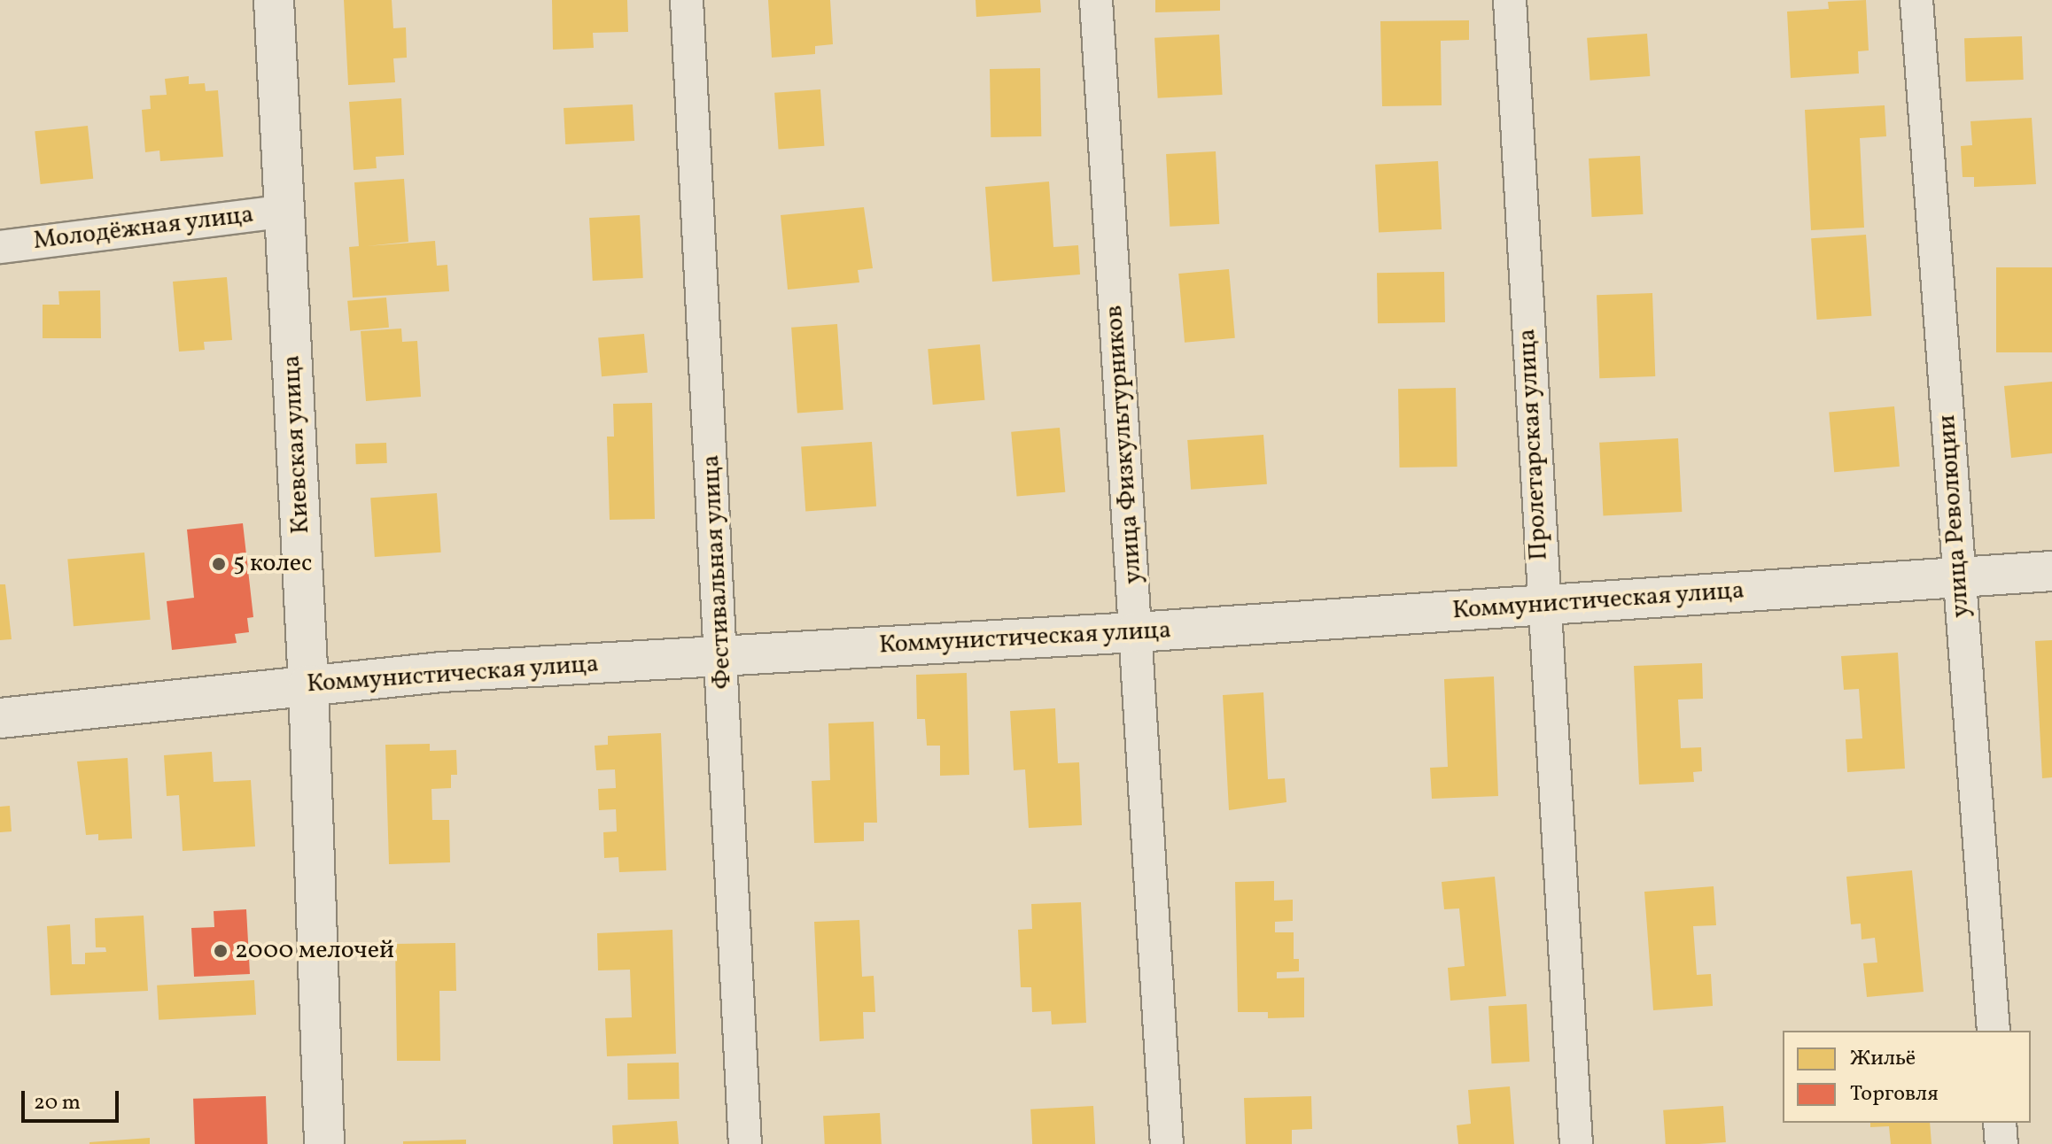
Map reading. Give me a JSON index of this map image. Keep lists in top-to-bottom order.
{
  "streets": {
    "street": [
      "Молодёжная улица",
      "Киевская улица",
      "улица Физкультурников",
      "Пролетарская улица",
      "улица Революции",
      "Фестивальная улица",
      "Коммунистическая улица"
    ]
  },
  "crossings": [
    ["Молодёжная улица", "Киевская улица"],
    ["Киевская улица", "Коммунистическая улица"],
    ["улица Физкультурников", "Коммунистическая улица"],
    ["Пролетарская улица", "Коммунистическая улица"],
    ["улица Революции", "Коммунистическая улица"],
    ["Фестивальная улица", "Коммунистическая улица"]
  ],
  "places": ["5 колес", "2000 мелочей"],
  "legend": ["Жильё", "Торговля"],
  "scale_bar": "20 m"
}
